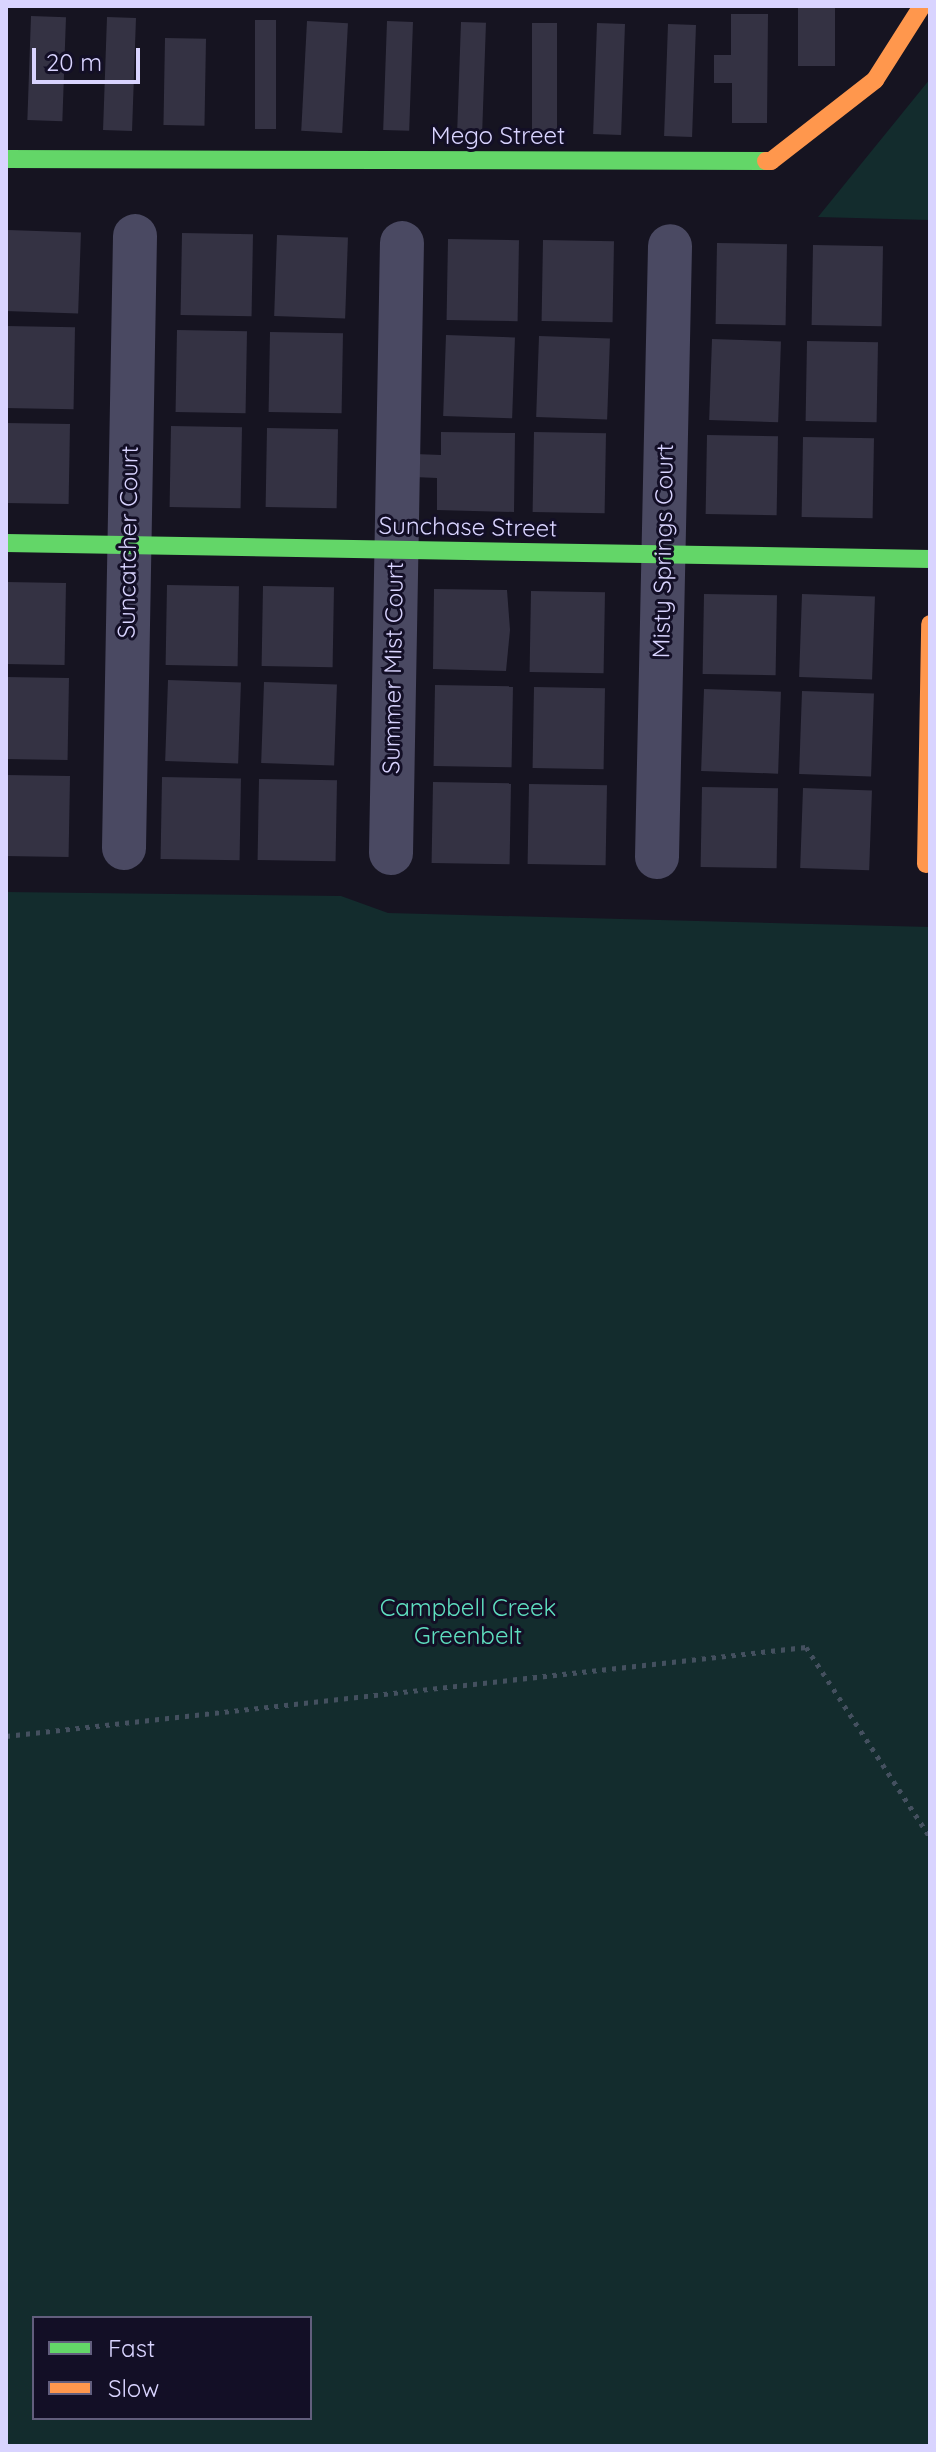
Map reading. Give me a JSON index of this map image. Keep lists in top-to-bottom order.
{
  "streets": {
    "street": [
      "Mego Street",
      "Sunchase Street",
      "Suncatcher Court",
      "Misty Springs Court",
      "Summer Mist Court"
    ]
  },
  "crossings": [
    ["Sunchase Street", "Suncatcher Court"],
    ["Sunchase Street", "Misty Springs Court"],
    ["Sunchase Street", "Summer Mist Court"]
  ],
  "parks": ["Campbell Creek Greenbelt"],
  "legend": ["Fast", "Slow"],
  "scale_bar": "20 m"
}
